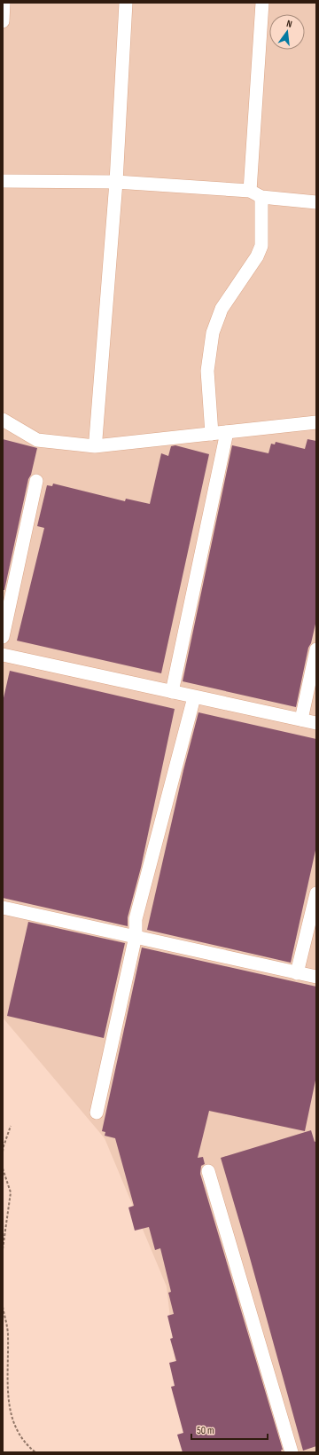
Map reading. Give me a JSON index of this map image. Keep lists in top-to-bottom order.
{
  "scale_bar": "50 m",
  "north": "top"
}
